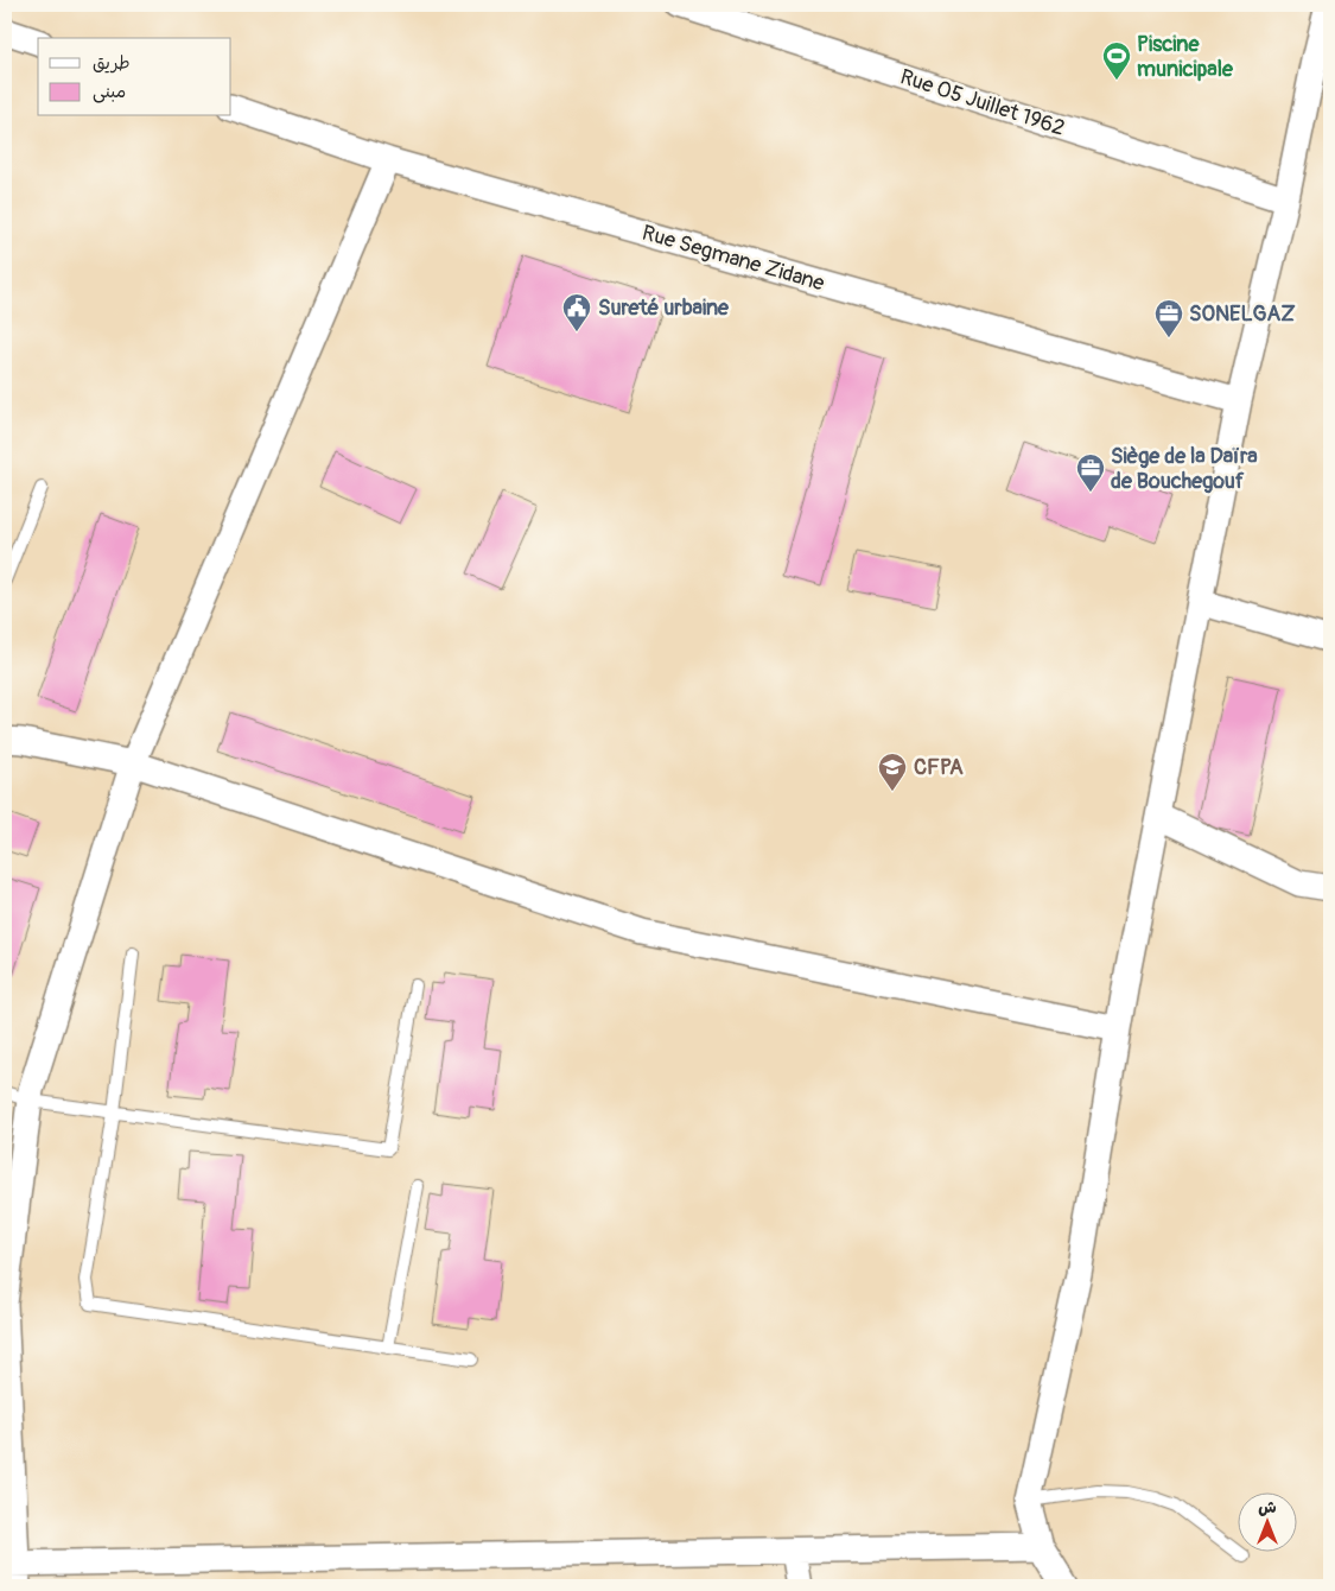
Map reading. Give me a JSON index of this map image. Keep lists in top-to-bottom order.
{
  "streets": {
    "street": ["Rue 05 Juillet 1962", "Rue Segmane Zidane"]
  },
  "places": {
    "sports": ["Piscine municipale"],
    "public building": ["Sureté urbaine"],
    "office": ["SONELGAZ", "Siège de la Daïra de Bouchegouf"],
    "school or university": ["CFPA"]
  },
  "legend": ["طريق", "مبنى"],
  "north": "top"
}
